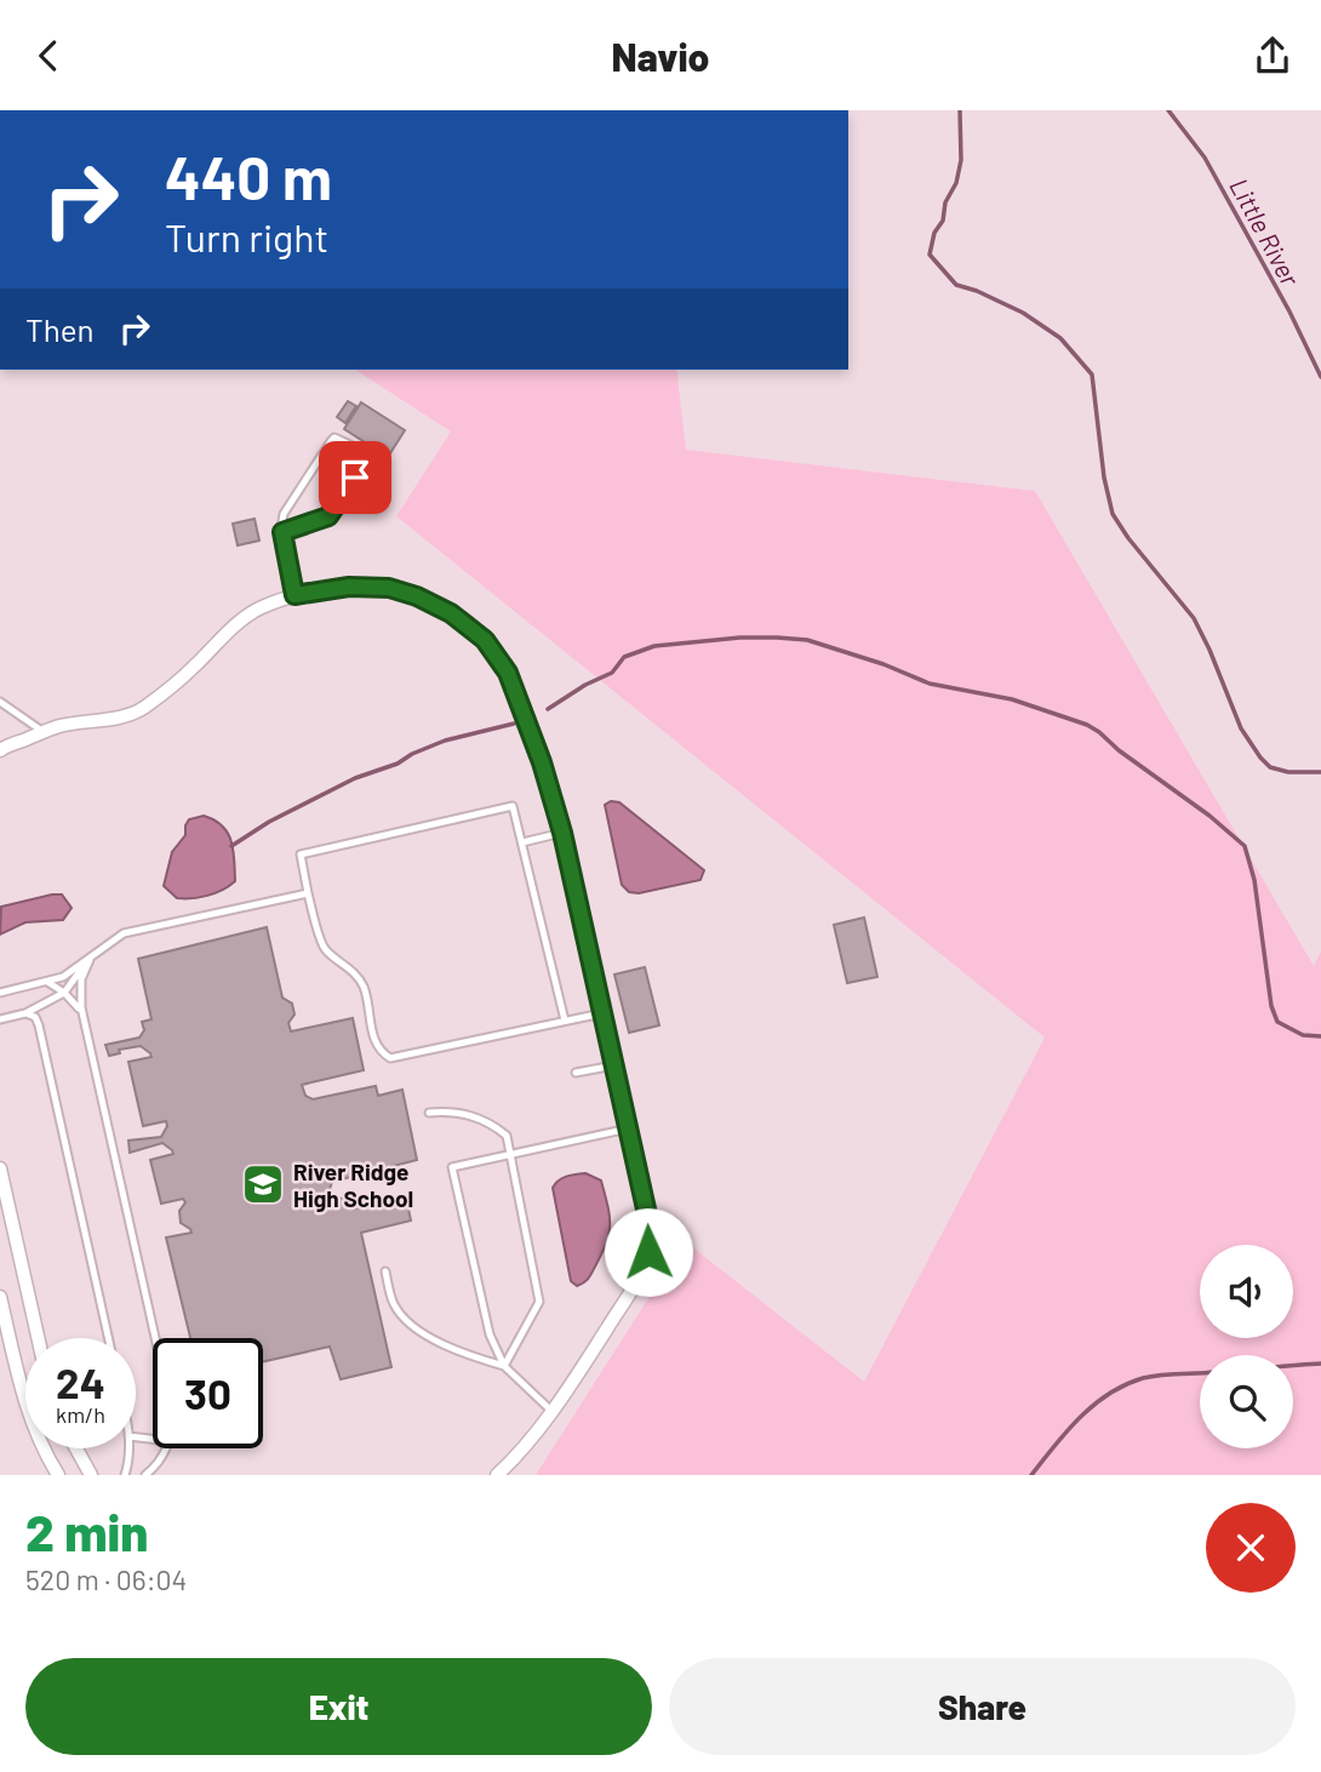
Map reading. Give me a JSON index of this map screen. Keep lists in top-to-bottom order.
{
  "water": ["Little River"],
  "places": {
    "school or university": ["River Ridge High School"]
  },
  "page": {
    "header": "Navio",
    "turn": ["440 m", "Turn right"],
    "then": "Then",
    "speed": "24 km/h",
    "limit": "30",
    "heading": ["2 min", "520 m · 06:04"],
    "buttons": ["Exit", "Share"]
  }
}
